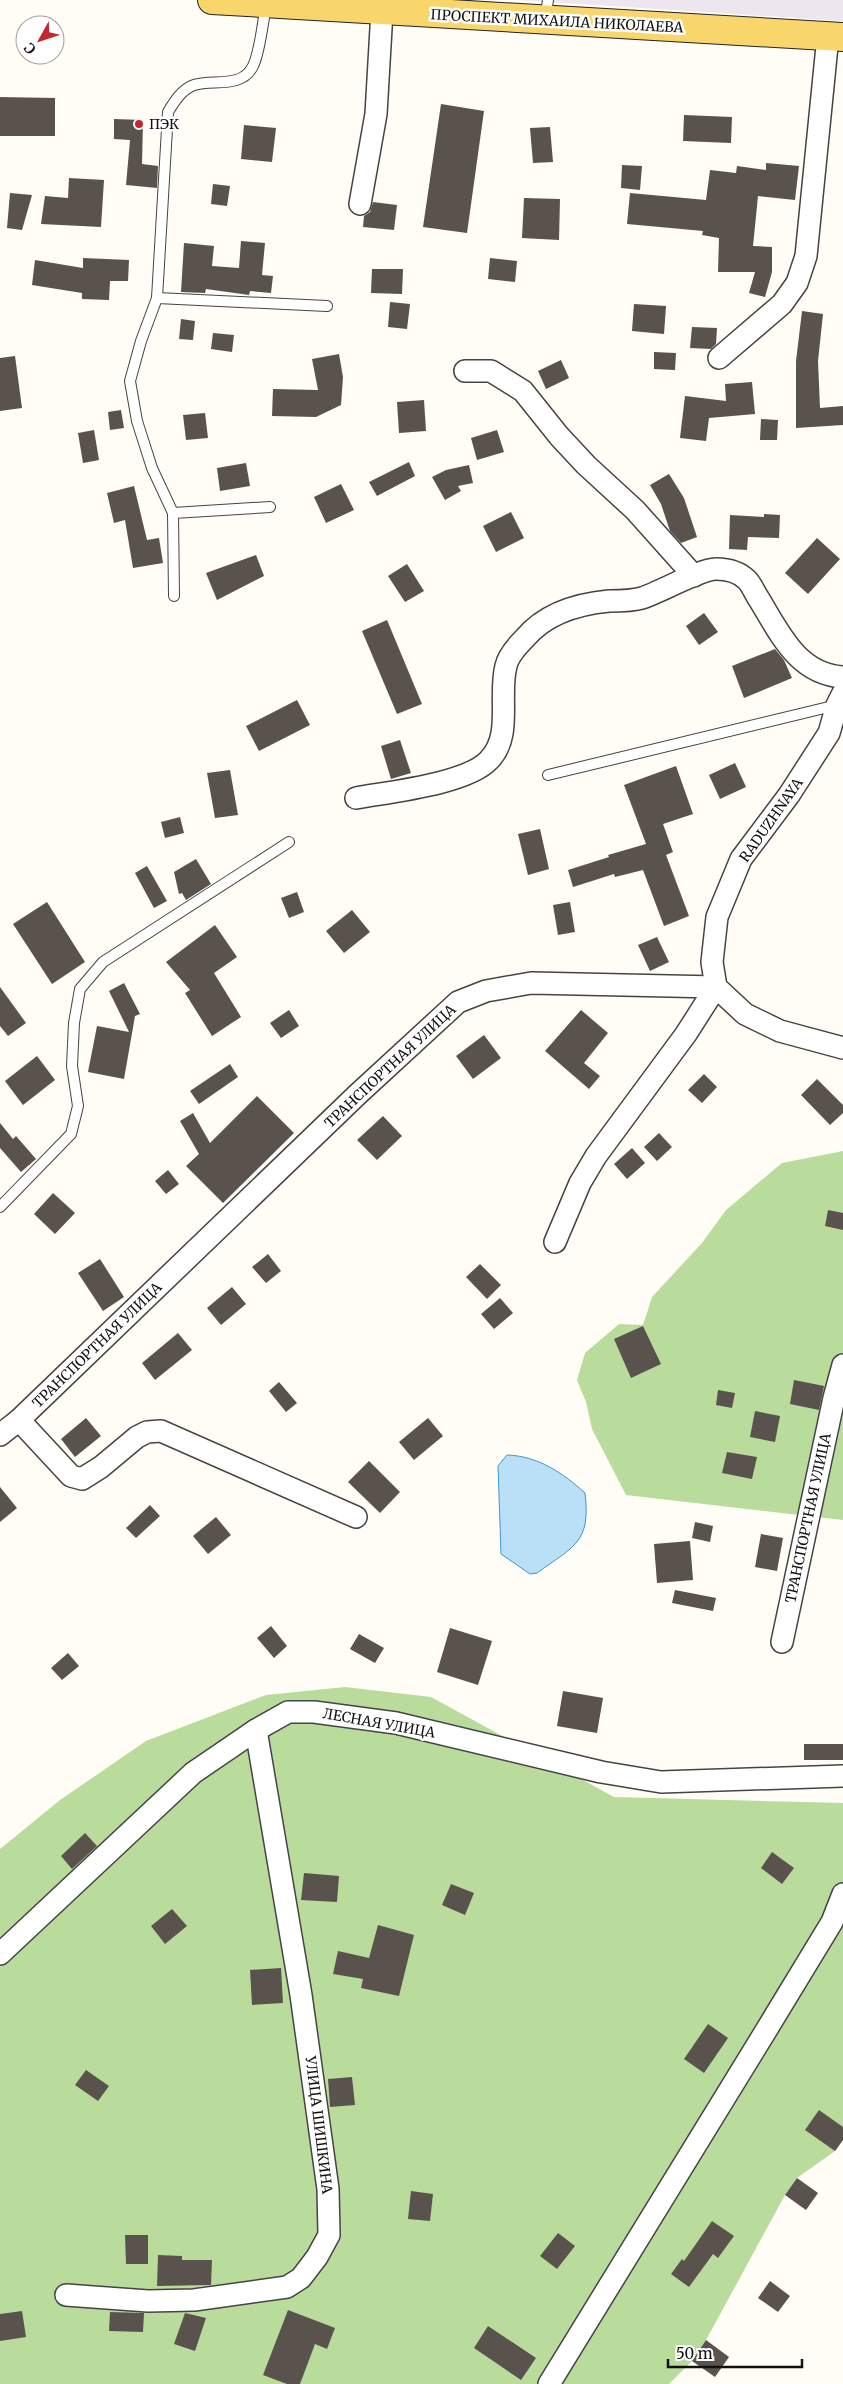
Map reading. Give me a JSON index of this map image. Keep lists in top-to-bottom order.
{
  "streets": {
    "main road": ["ПРОСПЕКТ МИХАИЛА НИКОЛАЕВА"],
    "street": [
      "RADUZHNAYA",
      "ТРАНСПОРТНАЯ УЛИЦА",
      "ЛЕСНАЯ УЛИЦА",
      "УЛИЦА ШИШКИНА"
    ]
  },
  "crossings": [
    ["RADUZHNAYA", "ТРАНСПОРТНАЯ УЛИЦА"],
    ["ЛЕСНАЯ УЛИЦА", "УЛИЦА ШИШКИНА"]
  ],
  "places": ["ПЭК"],
  "scale_bar": "50 m",
  "north": "bottom left"
}
